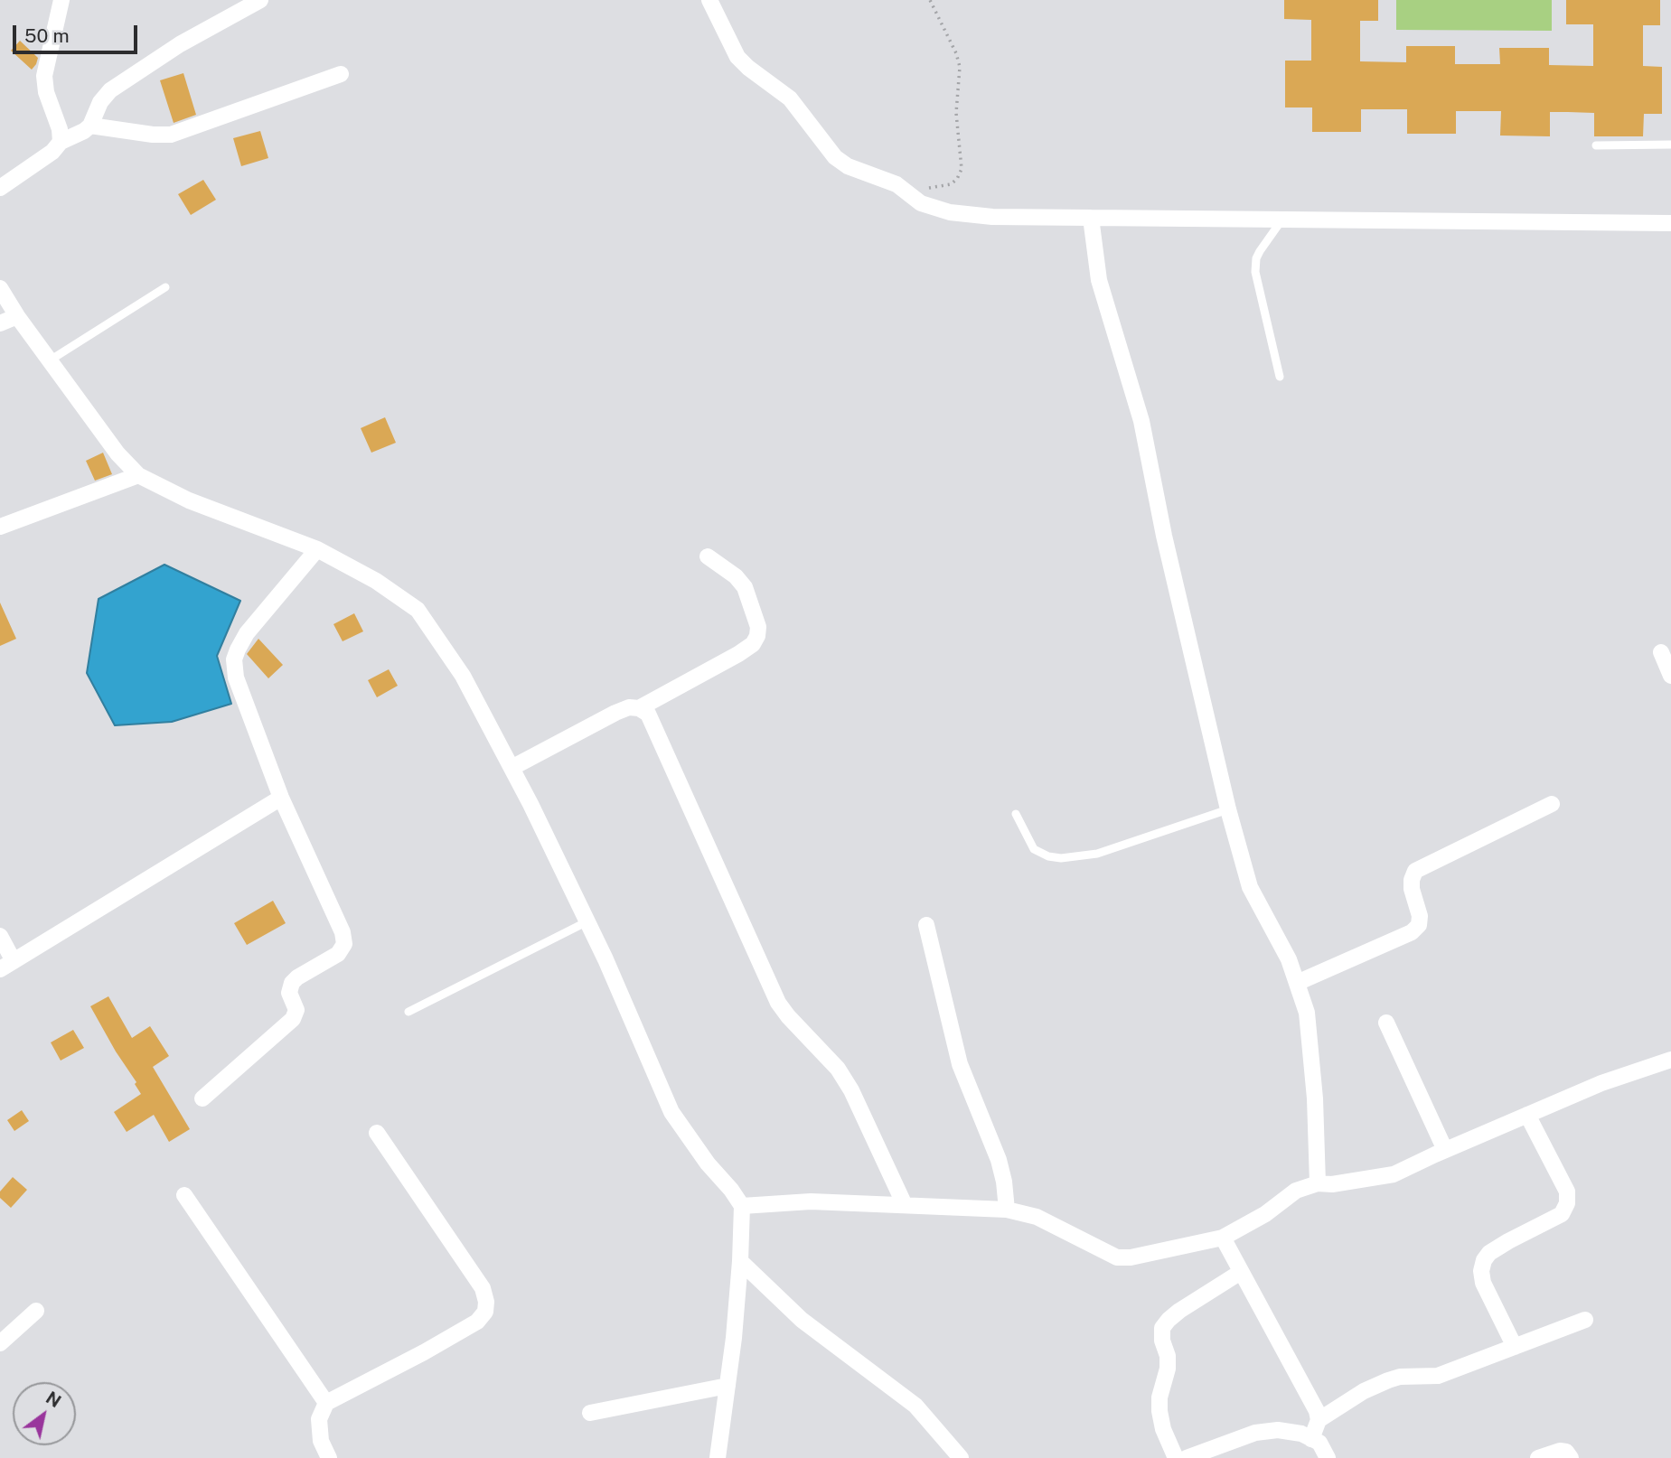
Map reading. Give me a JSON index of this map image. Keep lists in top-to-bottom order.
{
  "scale_bar": "50 m",
  "north": "top right"
}
